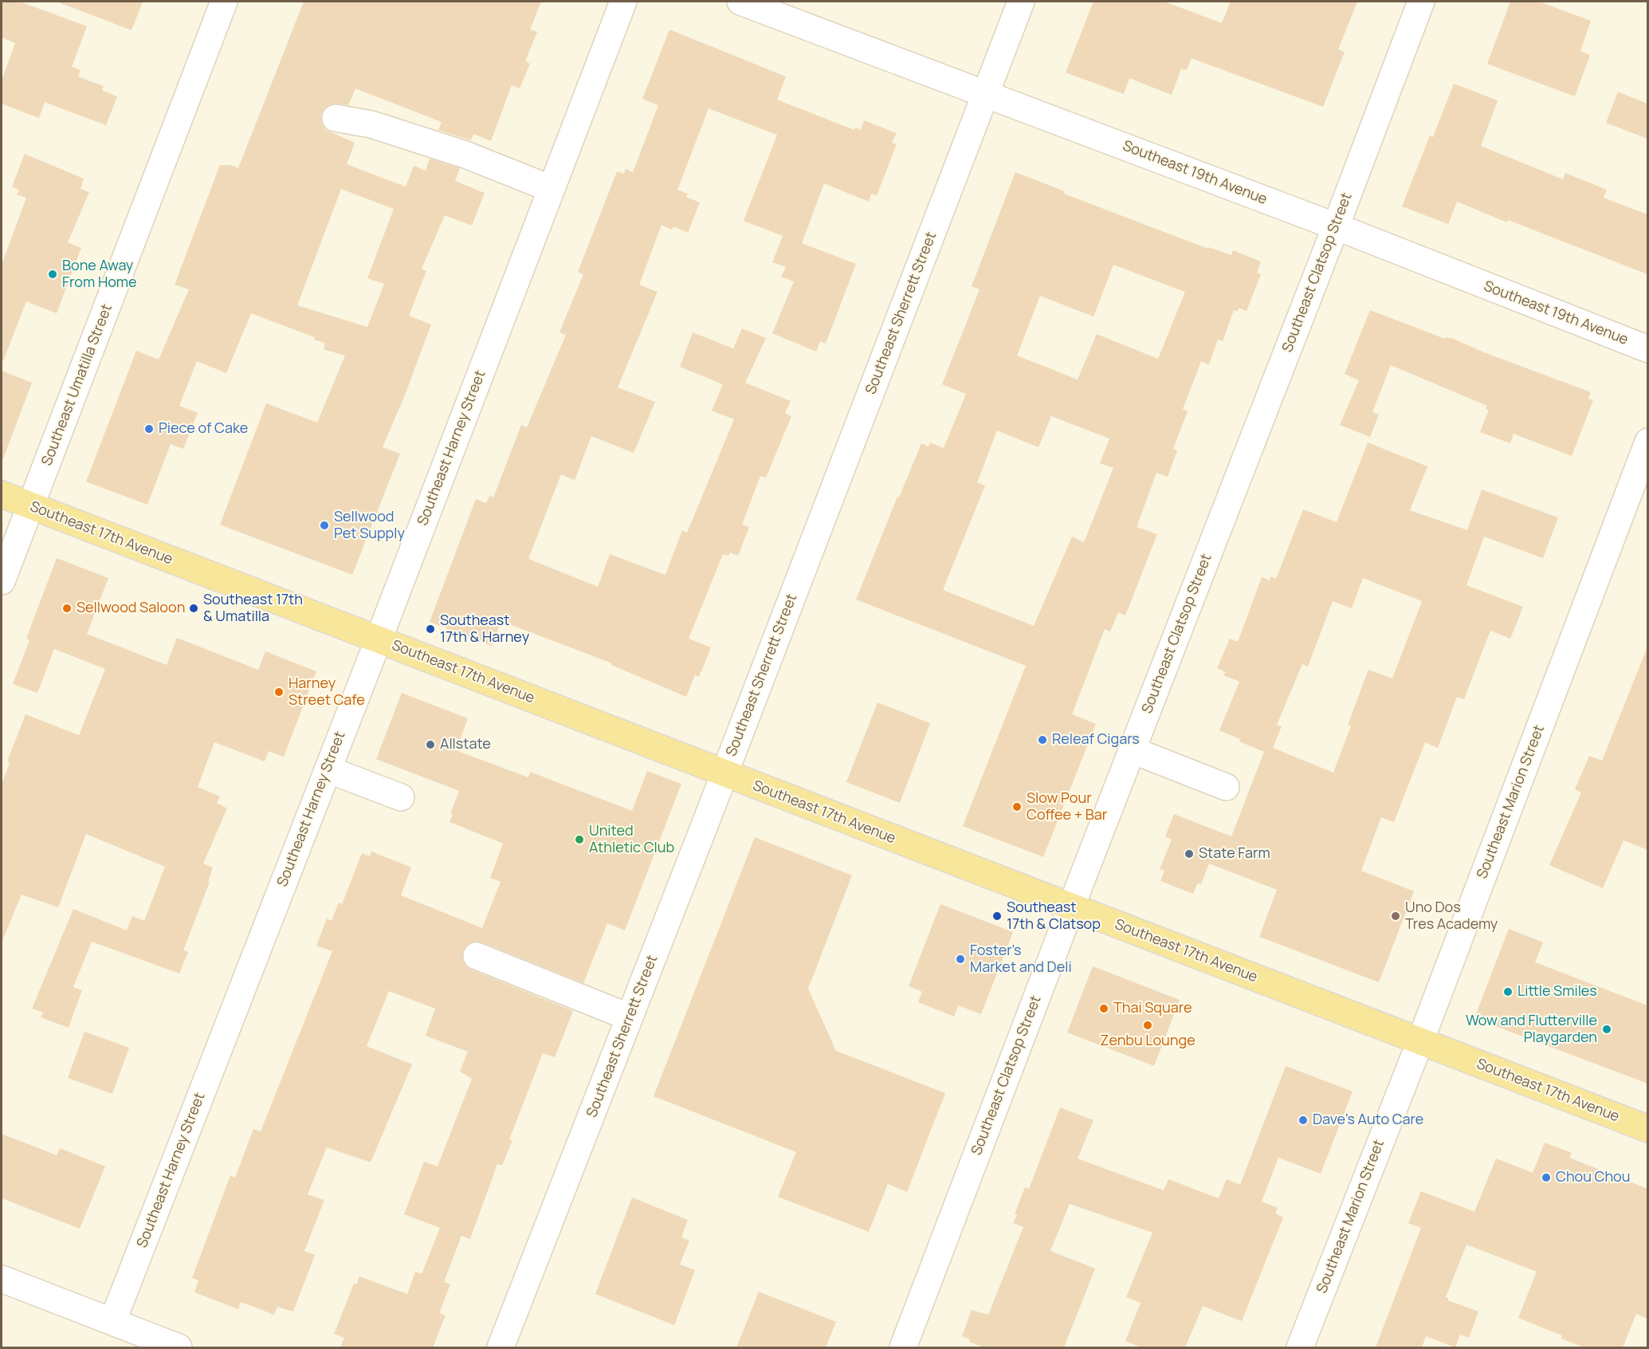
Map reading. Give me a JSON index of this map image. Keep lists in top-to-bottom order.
{
  "streets": {
    "main road": ["Southeast 17th Avenue"],
    "street": [
      "Southeast 19th Avenue",
      "Southeast Clatsop Street",
      "Southeast Sherrett Street",
      "Southeast Umatilla Street",
      "Southeast Harney Street",
      "Southeast Marion Street"
    ]
  },
  "crossings": [
    ["Southeast 19th Avenue", "Southeast Clatsop Street"],
    ["Southeast 19th Avenue", "Southeast Sherrett Street"],
    ["Southeast Clatsop Street", "Southeast 17th Avenue"],
    ["Southeast Sherrett Street", "Southeast 17th Avenue"],
    ["Southeast Umatilla Street", "Southeast 17th Avenue"],
    ["Southeast Harney Street", "Southeast 17th Avenue"],
    ["Southeast 17th Avenue", "Southeast Marion Street"]
  ],
  "places": [
    "Bone Away From Home",
    "Piece of Cake",
    "Sellwood Pet Supply",
    "Sellwood Saloon",
    "Southeast 17th & Umatilla",
    "Southeast 17th & Harney",
    "Harney Street Cafe",
    "Releaf Cigars",
    "Allstate",
    "Slow Pour Coffee + Bar",
    "United Athletic Club",
    "State Farm",
    "Southeast 17th & Clatsop",
    "Uno Dos Tres Academy",
    "Foster's Market and Deli",
    "Little Smiles",
    "Thai Square",
    "Zenbu Lounge",
    "Wow and Flutterville Playgarden",
    "Dave's Auto Care",
    "Chou Chou"
  ]
}
